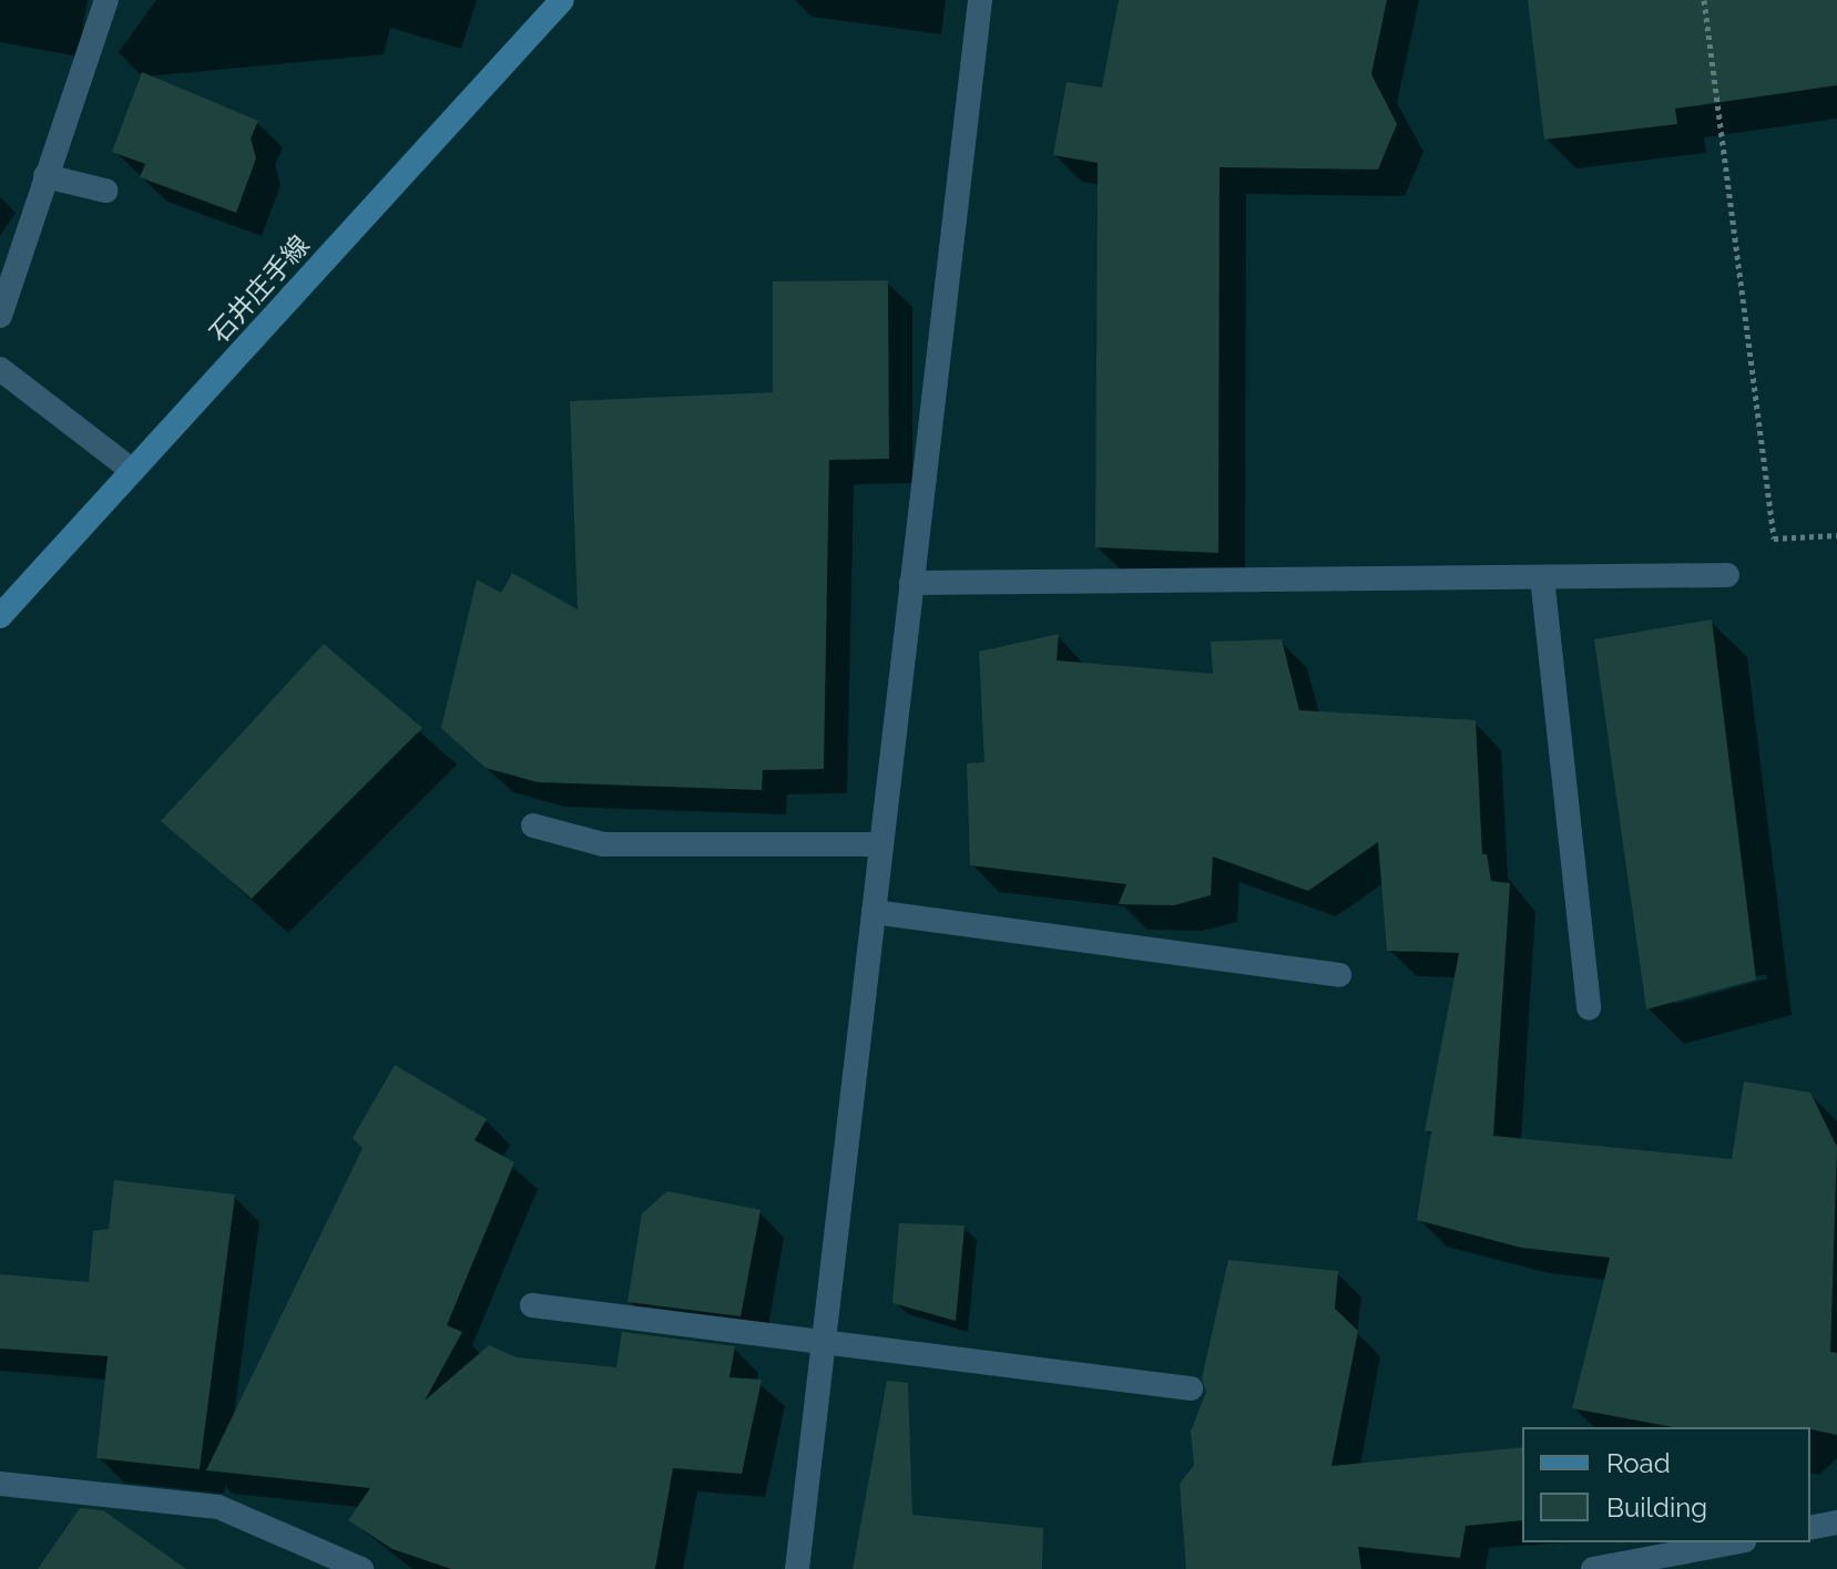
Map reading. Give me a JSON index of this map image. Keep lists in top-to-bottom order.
{
  "streets": {
    "main road": ["石井庄手線"]
  },
  "legend": ["Road", "Building"]
}
